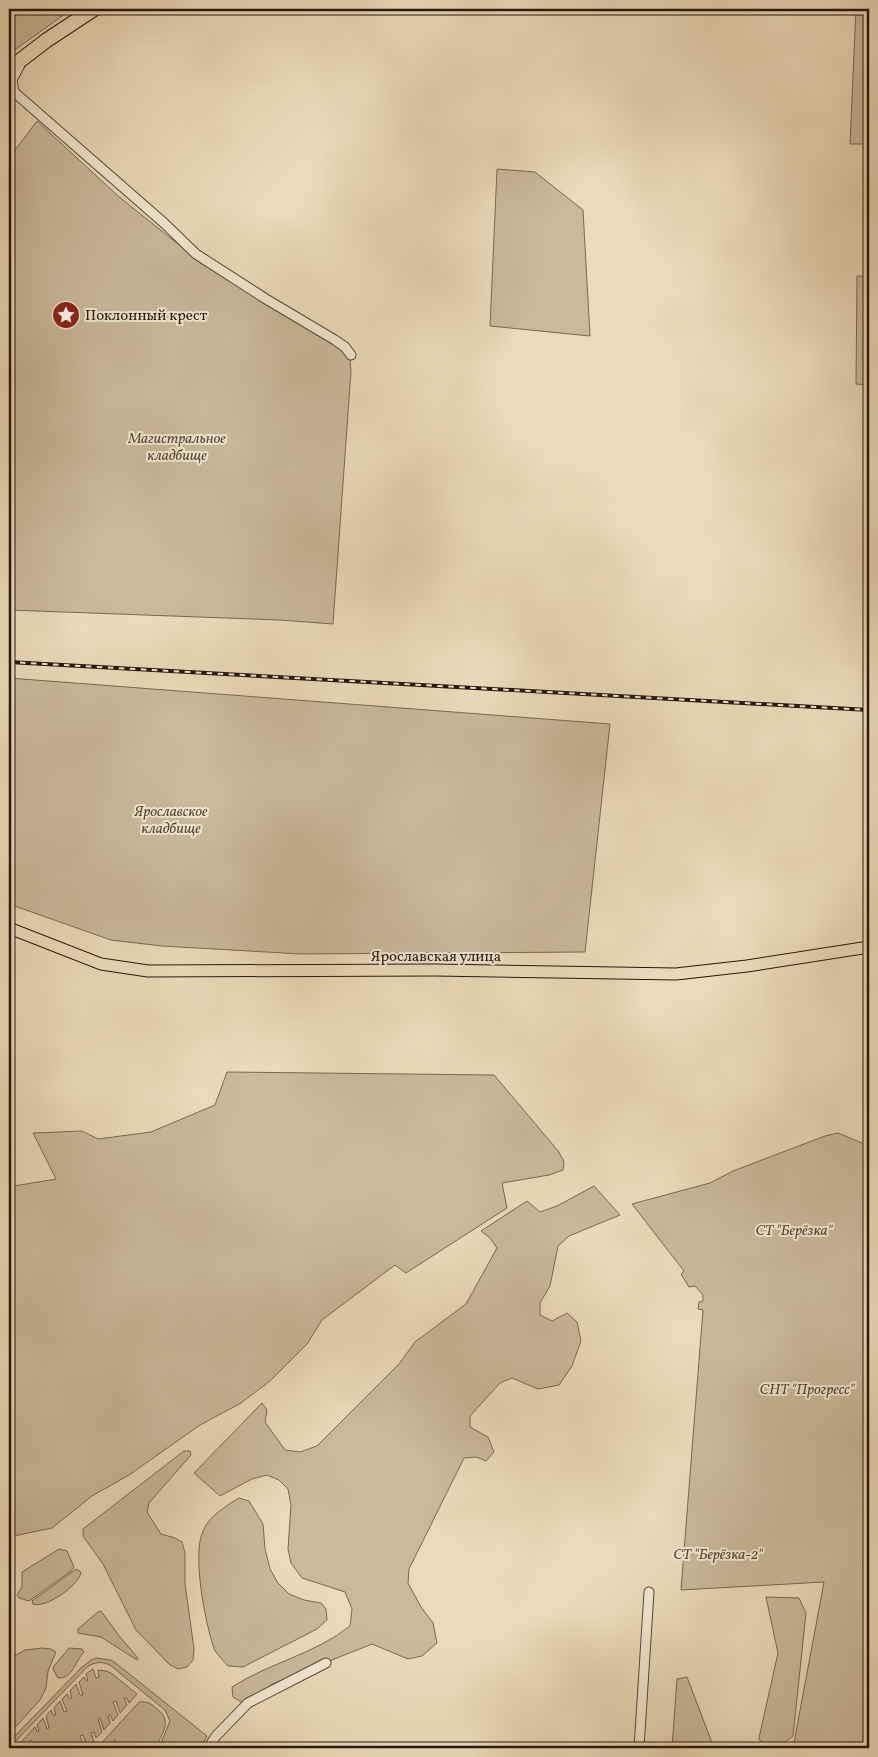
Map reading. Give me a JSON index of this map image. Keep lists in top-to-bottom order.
{
  "streets": {
    "main road": ["Ярославская улица"]
  },
  "parks": [
    "Магистральное кладбище",
    "Ярославское кладбище",
    "СТ \"Берёзка\"",
    "СНТ \"Прогресс\"",
    "СТ \"Берёзка-2\""
  ],
  "places": {
    "place": ["Поклонный крест"]
  }
}
